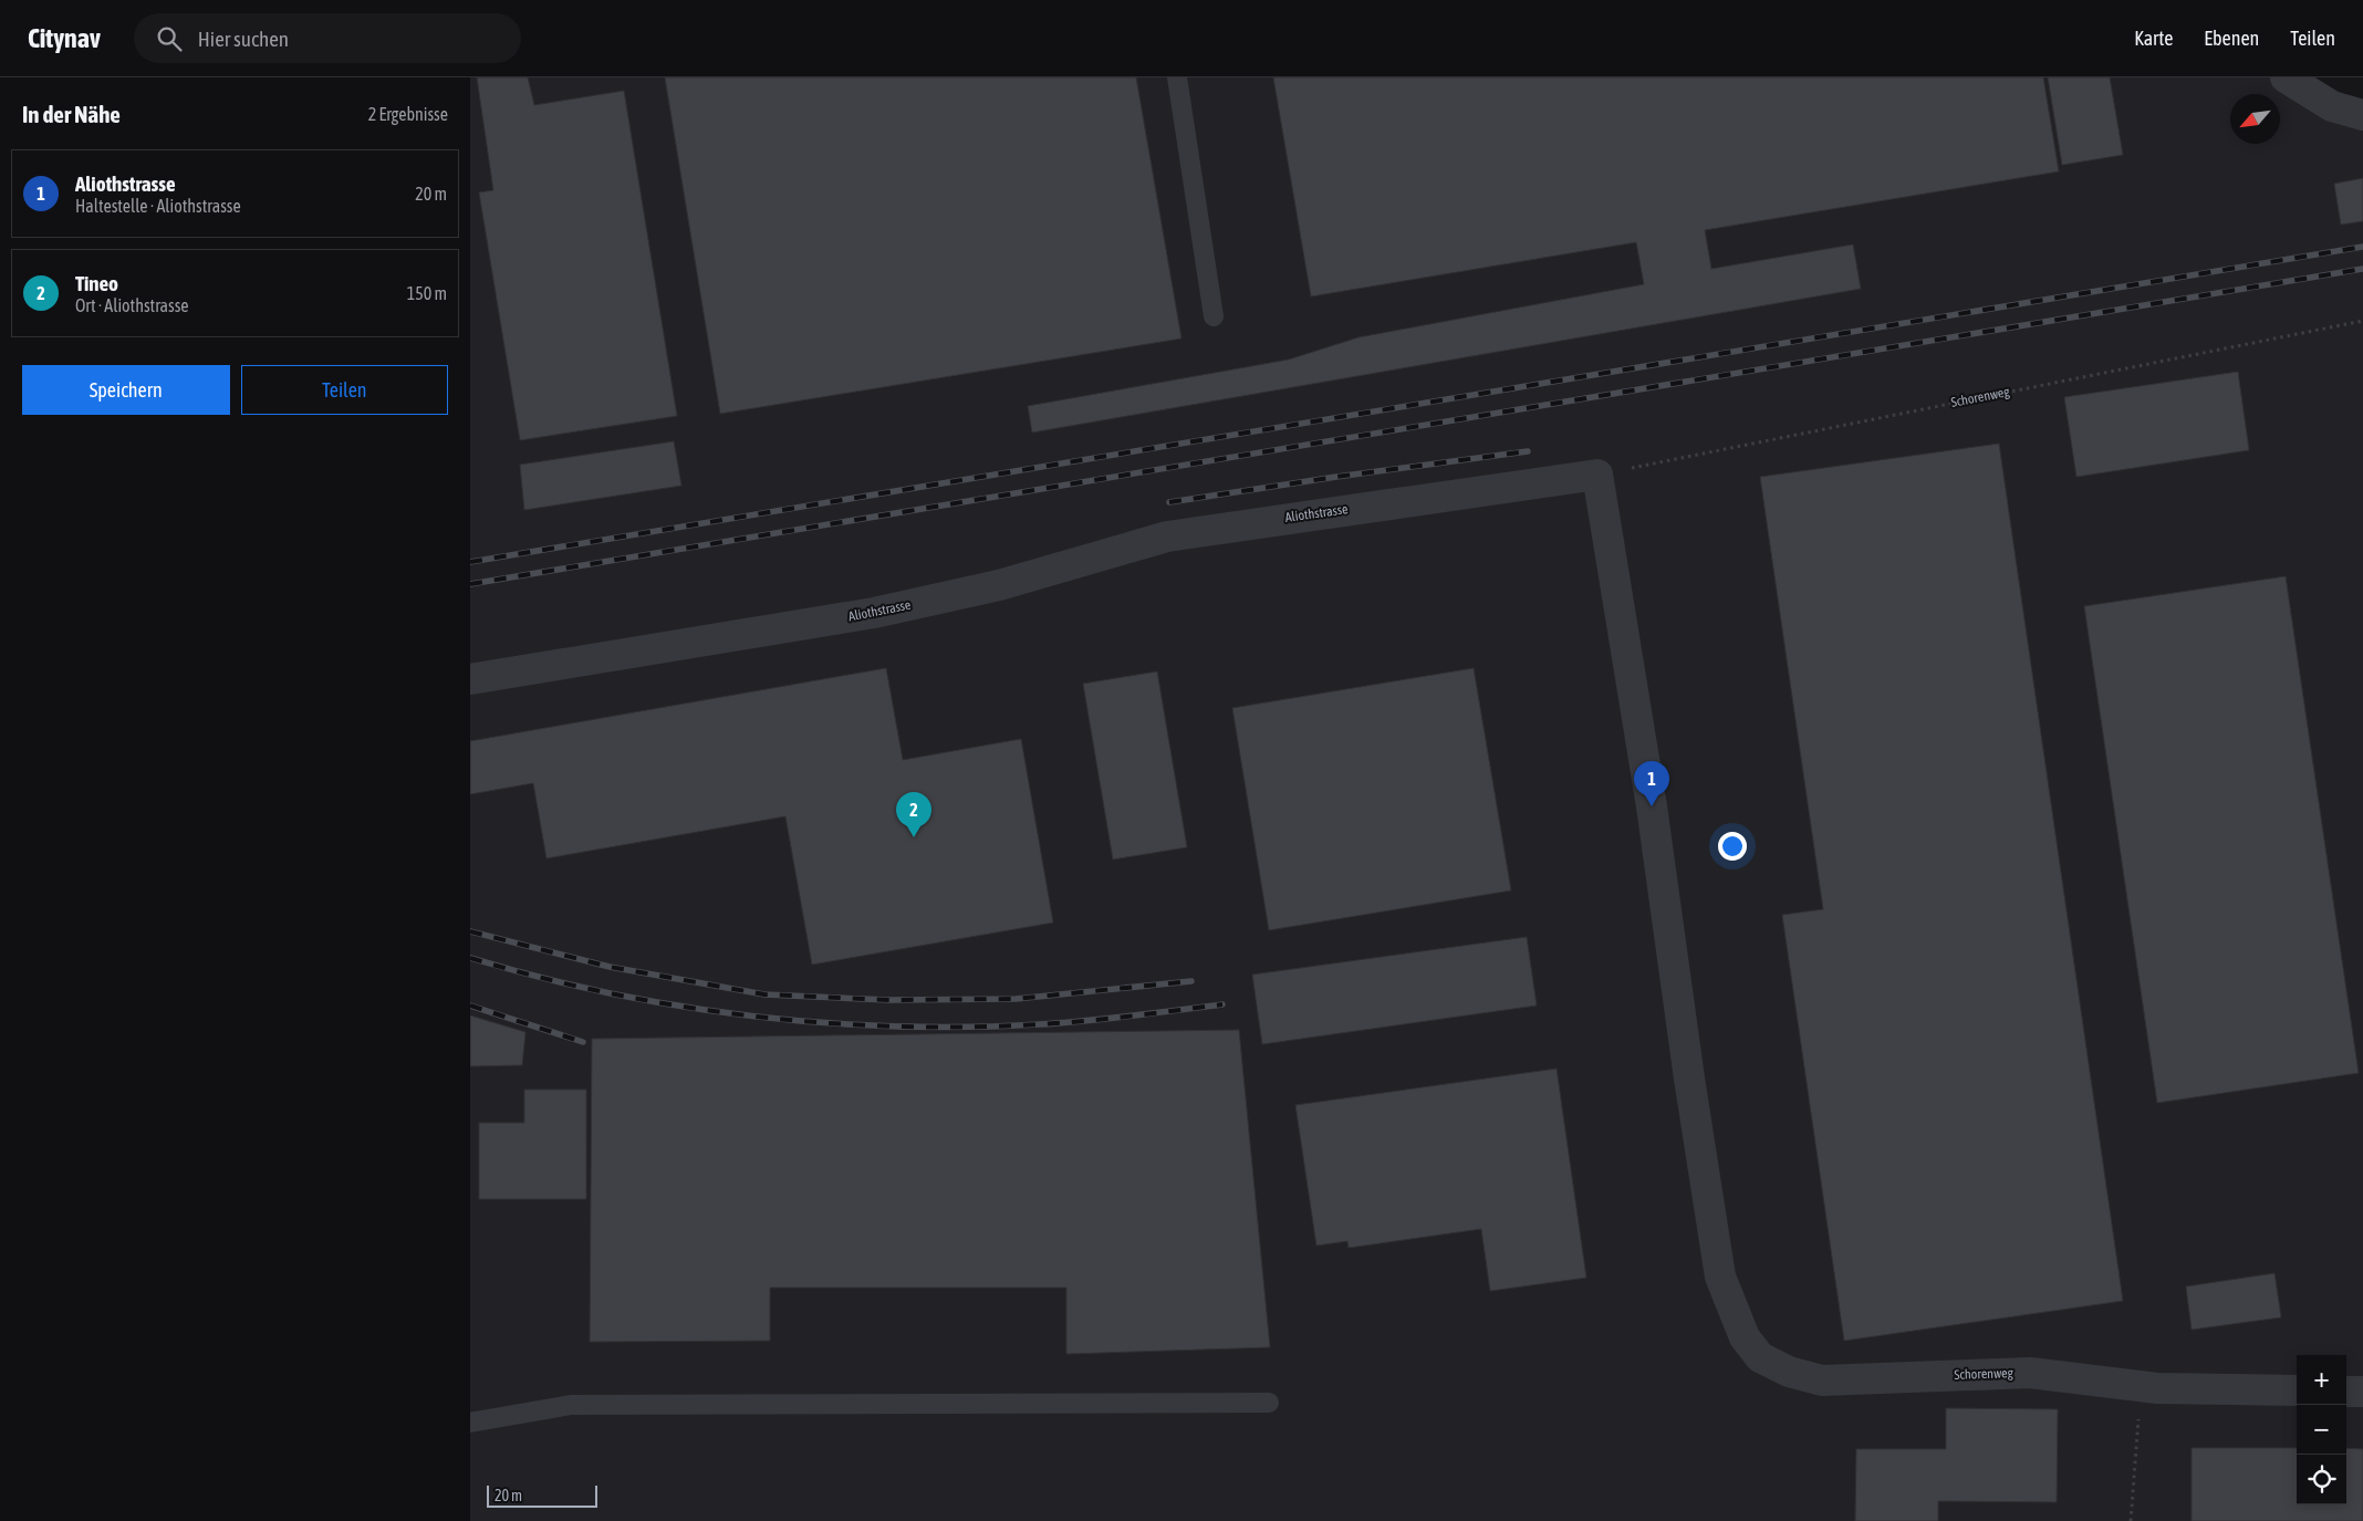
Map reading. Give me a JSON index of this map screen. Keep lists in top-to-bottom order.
{
  "streets": {
    "street": ["Schorenweg", "Aliothstrasse"]
  },
  "crossings": [
    ["Schorenweg", "Aliothstrasse"]
  ],
  "scale_bar": "20 m",
  "north": "bottom left",
  "page": {
    "header": "Citynav",
    "search": "Hier suchen",
    "nav": ["Karte", "Ebenen", "Teilen"],
    "heading": ["In der Nähe", "2 Ergebnisse"],
    "list": [
      {
        "mark": "1",
        "name": "Aliothstrasse",
        "note": "Haltestelle · Aliothstrasse",
        "value": "20 m"
      },
      {
        "mark": "2",
        "name": "Tineo",
        "note": "Ort · Aliothstrasse",
        "value": "150 m"
      }
    ],
    "buttons": ["Speichern", "Teilen"],
    "pins": ["1", "2"],
    "map_buttons": ["+", "−"],
    "scale": "20 m"
  }
}
